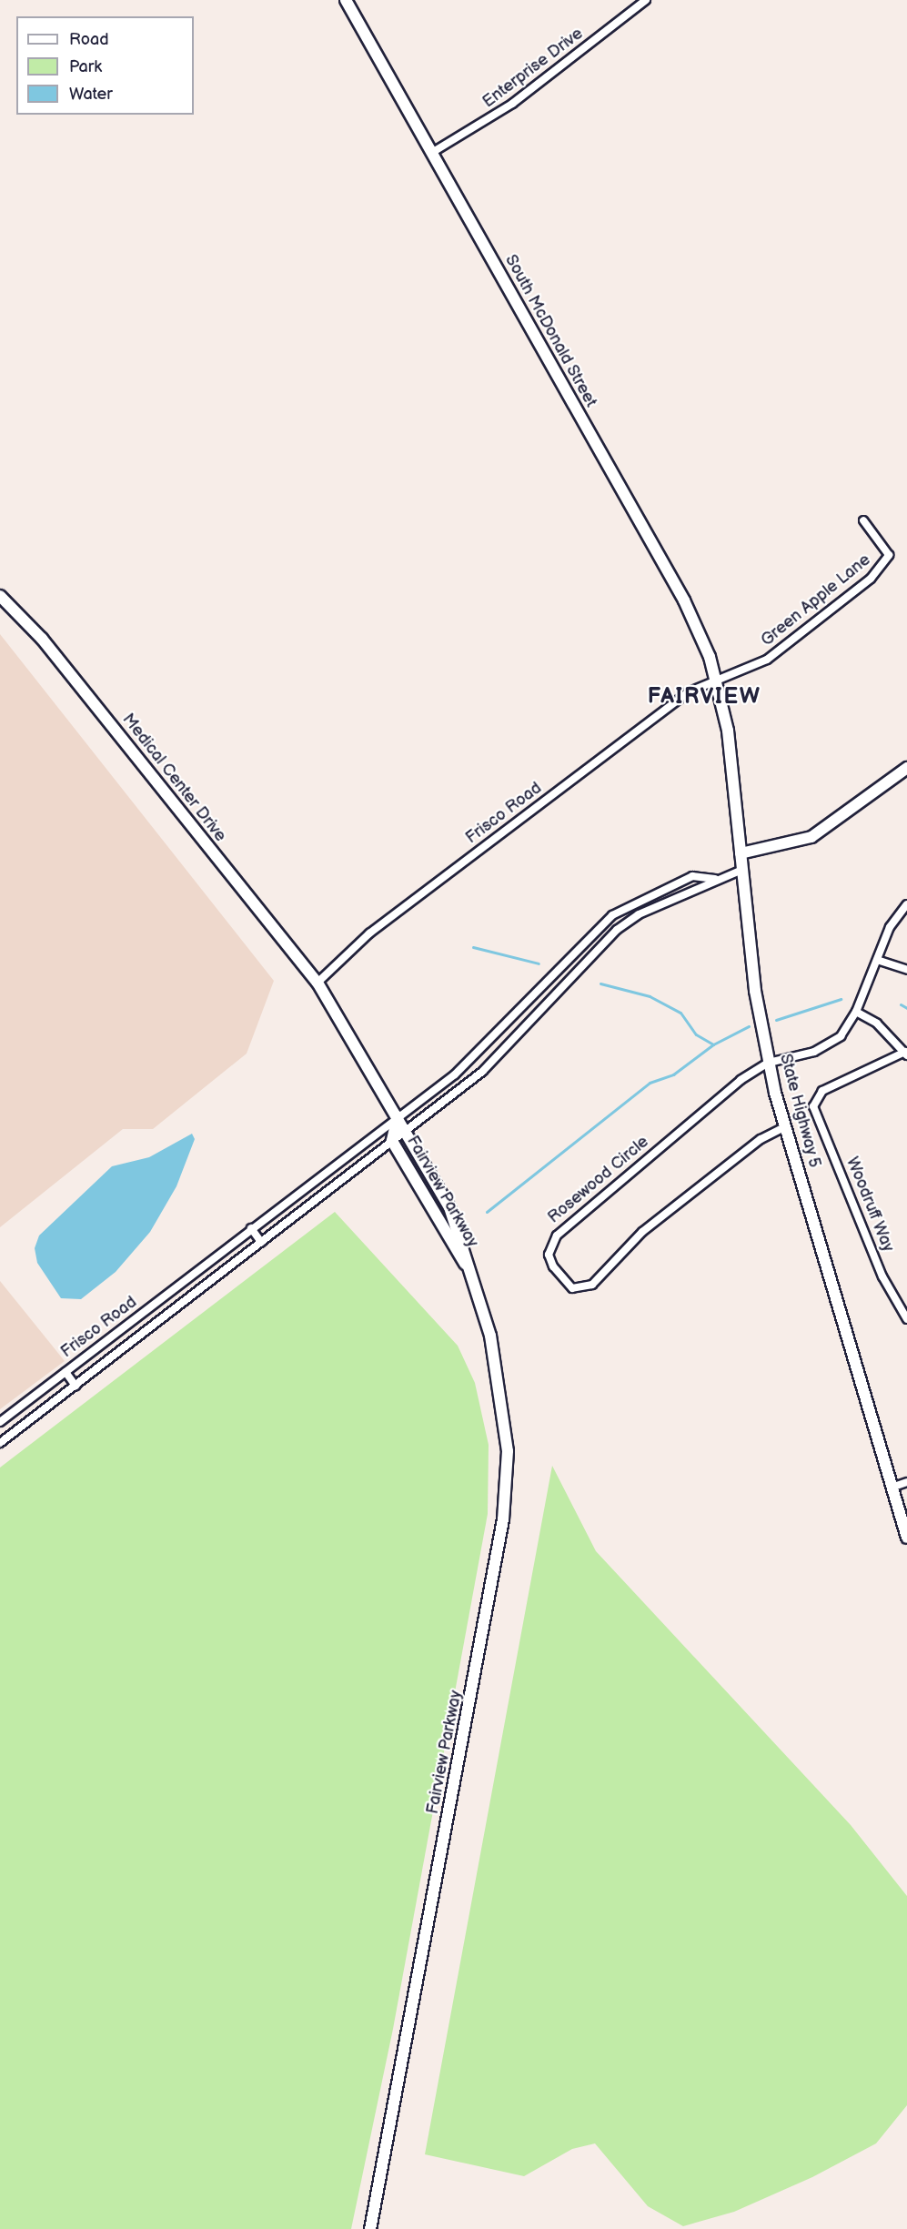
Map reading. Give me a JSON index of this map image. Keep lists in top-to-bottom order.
{
  "streets": {
    "street": [
      "Enterprise Drive",
      "South McDonald Street",
      "Green Apple Lane",
      "Medical Center Drive",
      "Frisco Road",
      "State Highway 5",
      "Rosewood Circle",
      "Fairview Parkway",
      "Woodruff Way"
    ]
  },
  "crossings": [
    ["Enterprise Drive", "South McDonald Street"],
    ["South McDonald Street", "Green Apple Lane"],
    ["South McDonald Street", "Frisco Road"],
    ["South McDonald Street", "State Highway 5"],
    ["Green Apple Lane", "Frisco Road"],
    ["Green Apple Lane", "State Highway 5"],
    ["Medical Center Drive", "Frisco Road"],
    ["Medical Center Drive", "Fairview Parkway"],
    ["Frisco Road", "State Highway 5"],
    ["Frisco Road", "Fairview Parkway"],
    ["State Highway 5", "Rosewood Circle"]
  ],
  "districts": ["FAIRVIEW"],
  "legend": ["Road", "Park", "Water"]
}
